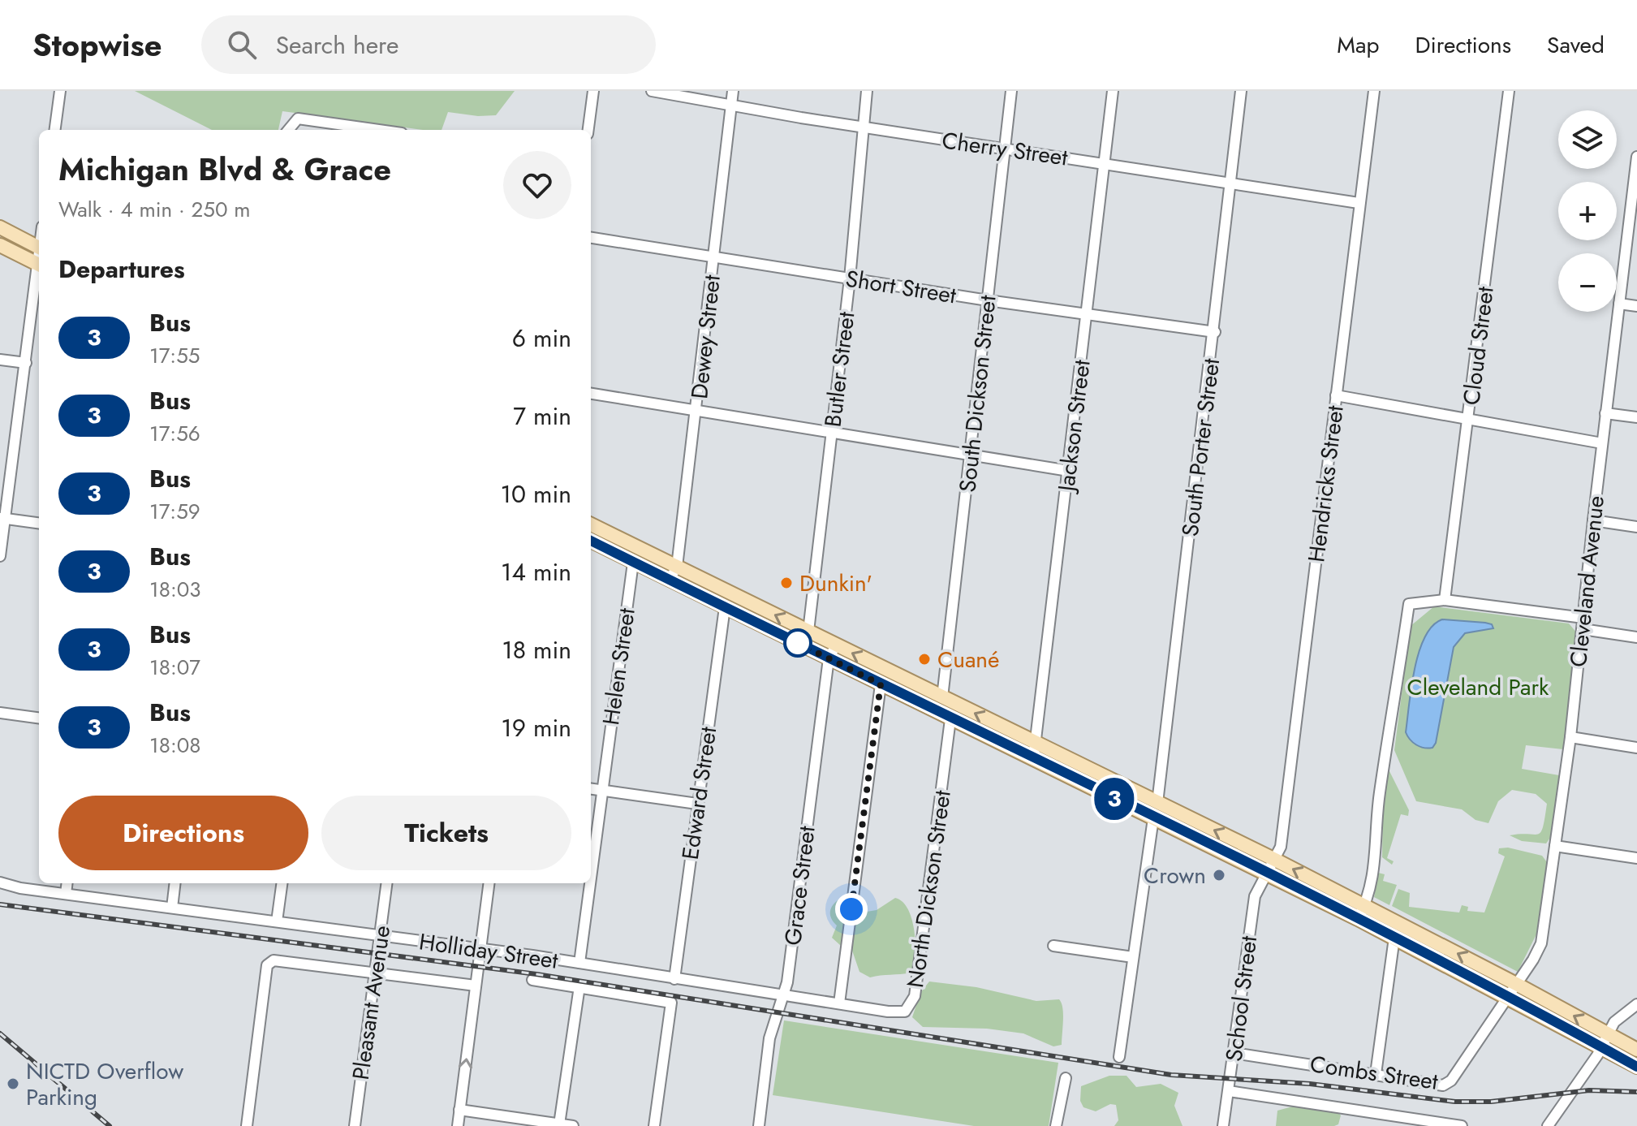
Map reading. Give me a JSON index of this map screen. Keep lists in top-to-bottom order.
{
  "streets": {
    "street": [
      "Cherry Street",
      "Short Street",
      "Dewey Street",
      "Cloud Street",
      "Butler Street",
      "South Dickson Street",
      "Jackson Street",
      "South Porter Street",
      "Hendricks Street",
      "Cleveland Avenue",
      "Helen Street",
      "Edward Street",
      "Grace Street",
      "North Dickson Street",
      "Holliday Street",
      "School Street",
      "Pleasant Avenue",
      "Combs Street"
    ]
  },
  "crossings": [
    ["Cherry Street", "Dewey Street"],
    ["Cherry Street", "Butler Street"],
    ["Cherry Street", "South Dickson Street"],
    ["Cherry Street", "Jackson Street"],
    ["Cherry Street", "South Porter Street"],
    ["Cherry Street", "Hendricks Street"],
    ["Short Street", "Dewey Street"],
    ["Short Street", "Butler Street"],
    ["Short Street", "South Dickson Street"],
    ["Short Street", "Jackson Street"],
    ["Short Street", "South Porter Street"],
    ["Hendricks Street", "School Street"],
    ["Cleveland Avenue", "Combs Street"],
    ["Helen Street", "Holliday Street"],
    ["Edward Street", "Holliday Street"],
    ["Grace Street", "North Dickson Street"],
    ["Grace Street", "Holliday Street"],
    ["North Dickson Street", "Holliday Street"],
    ["Holliday Street", "Pleasant Avenue"],
    ["School Street", "Combs Street"]
  ],
  "parks": ["Cleveland Park"],
  "places": [
    "Dunkin'",
    "Cuané",
    "Crown",
    "NICTD Overflow Parking"
  ],
  "lines": ["bus line 3"],
  "page": {
    "header": "Stopwise",
    "search": "Search here",
    "nav": ["Map", "Directions", "Saved"],
    "on_map": "3",
    "map_buttons": ["+", "−"],
    "heading": [
      ["Michigan Blvd & Grace", "Walk · 4 min · 250 m"],
      "Departures"
    ],
    "list": [
      {
        "mark": "3",
        "name": "Bus",
        "note": "17:55",
        "value": "6 min"
      },
      {
        "mark": "3",
        "name": "Bus",
        "note": "17:56",
        "value": "7 min"
      },
      {
        "mark": "3",
        "name": "Bus",
        "note": "17:59",
        "value": "10 min"
      },
      {
        "mark": "3",
        "name": "Bus",
        "note": "18:03",
        "value": "14 min"
      },
      {
        "mark": "3",
        "name": "Bus",
        "note": "18:07",
        "value": "18 min"
      },
      {
        "mark": "3",
        "name": "Bus",
        "note": "18:08",
        "value": "19 min"
      }
    ],
    "buttons": ["Directions", "Tickets"]
  }
}
